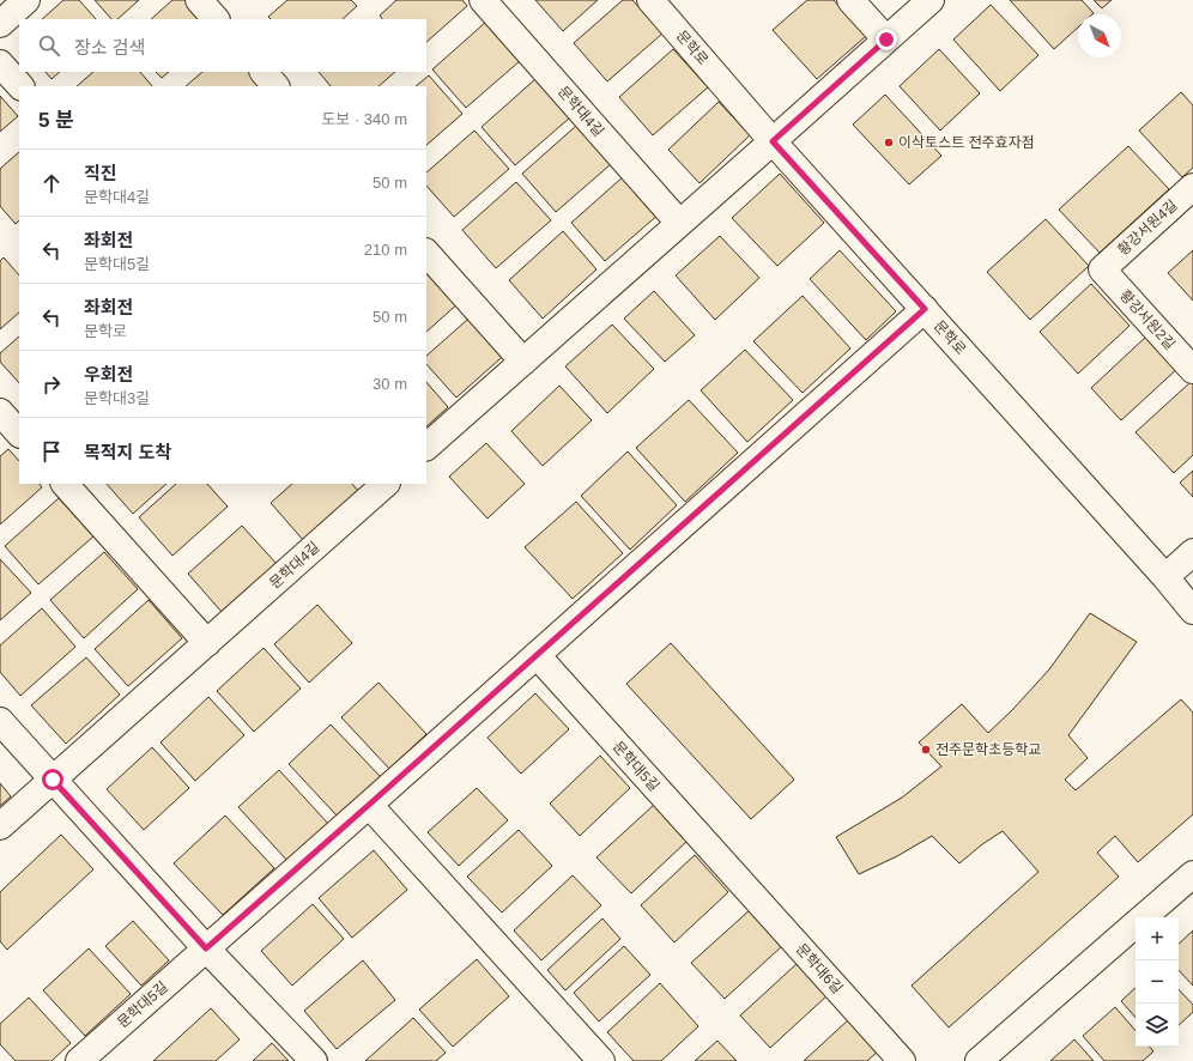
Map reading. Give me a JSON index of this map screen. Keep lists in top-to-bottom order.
{
  "streets": {
    "street": [
      "문학로",
      "문학대4길",
      "황강서원4길",
      "황강서원2길",
      "문학대5길",
      "문학대6길"
    ]
  },
  "crossings": [
    ["문학로", "문학대5길"],
    ["황강서원4길", "황강서원2길"],
    ["문학대5길", "문학대6길"]
  ],
  "places": ["이삭토스트 전주효자점", "전주문학초등학교"],
  "north": "bottom right",
  "page": {
    "search": "장소 검색",
    "heading": ["5 분", "도보 · 340 m"],
    "list": [
      ["직진", "문학대4길", "50 m"],
      ["좌회전", "문학대5길", "210 m"],
      ["좌회전", "문학로", "50 m"],
      ["우회전", "문학대3길", "30 m"],
      "목적지 도착"
    ],
    "map_buttons": ["+", "−"]
  }
}
